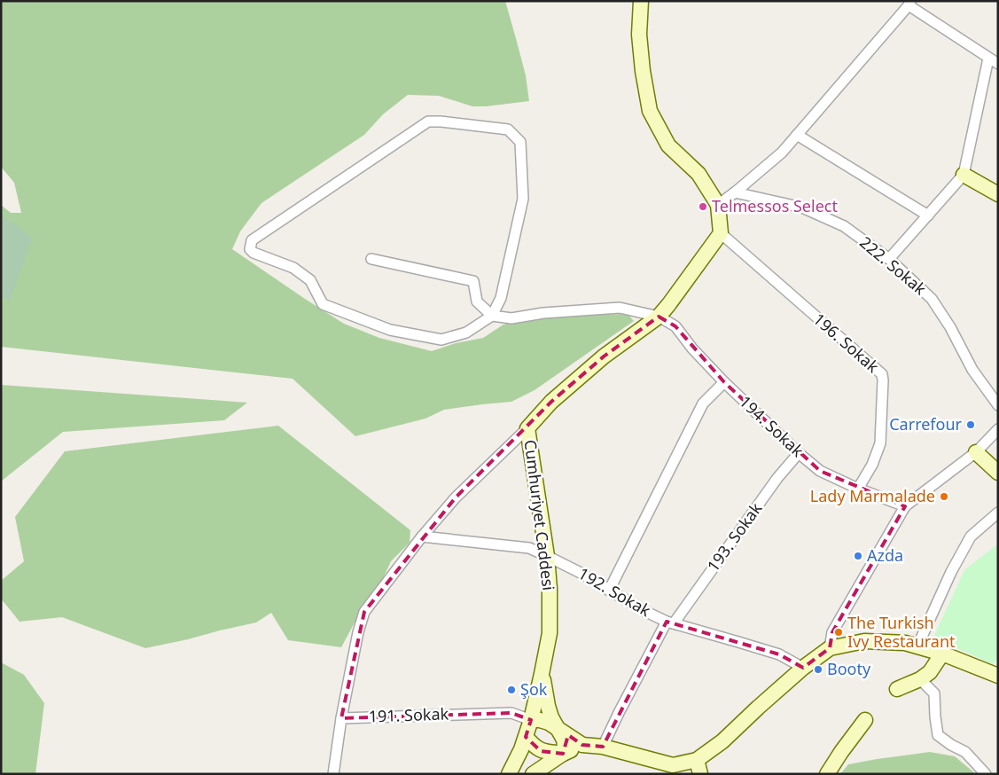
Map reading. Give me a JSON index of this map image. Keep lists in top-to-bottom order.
{
  "streets": {
    "street": [
      "222. Sokak",
      "196. Sokak",
      "194. Sokak",
      "Cumhuriyet Caddesi",
      "193. Sokak",
      "192. Sokak",
      "191. Sokak"
    ]
  },
  "crossings": [
    ["196. Sokak", "194. Sokak"],
    ["196. Sokak", "Cumhuriyet Caddesi"],
    ["194. Sokak", "Cumhuriyet Caddesi"],
    ["194. Sokak", "193. Sokak"],
    ["Cumhuriyet Caddesi", "192. Sokak"],
    ["Cumhuriyet Caddesi", "191. Sokak"],
    ["193. Sokak", "192. Sokak"]
  ],
  "places": [
    "Telmessos Select",
    "Carrefour",
    "Lady Marmalade",
    "Azda",
    "The Turkish Ivy Restaurant",
    "Booty",
    "Şok"
  ]
}
